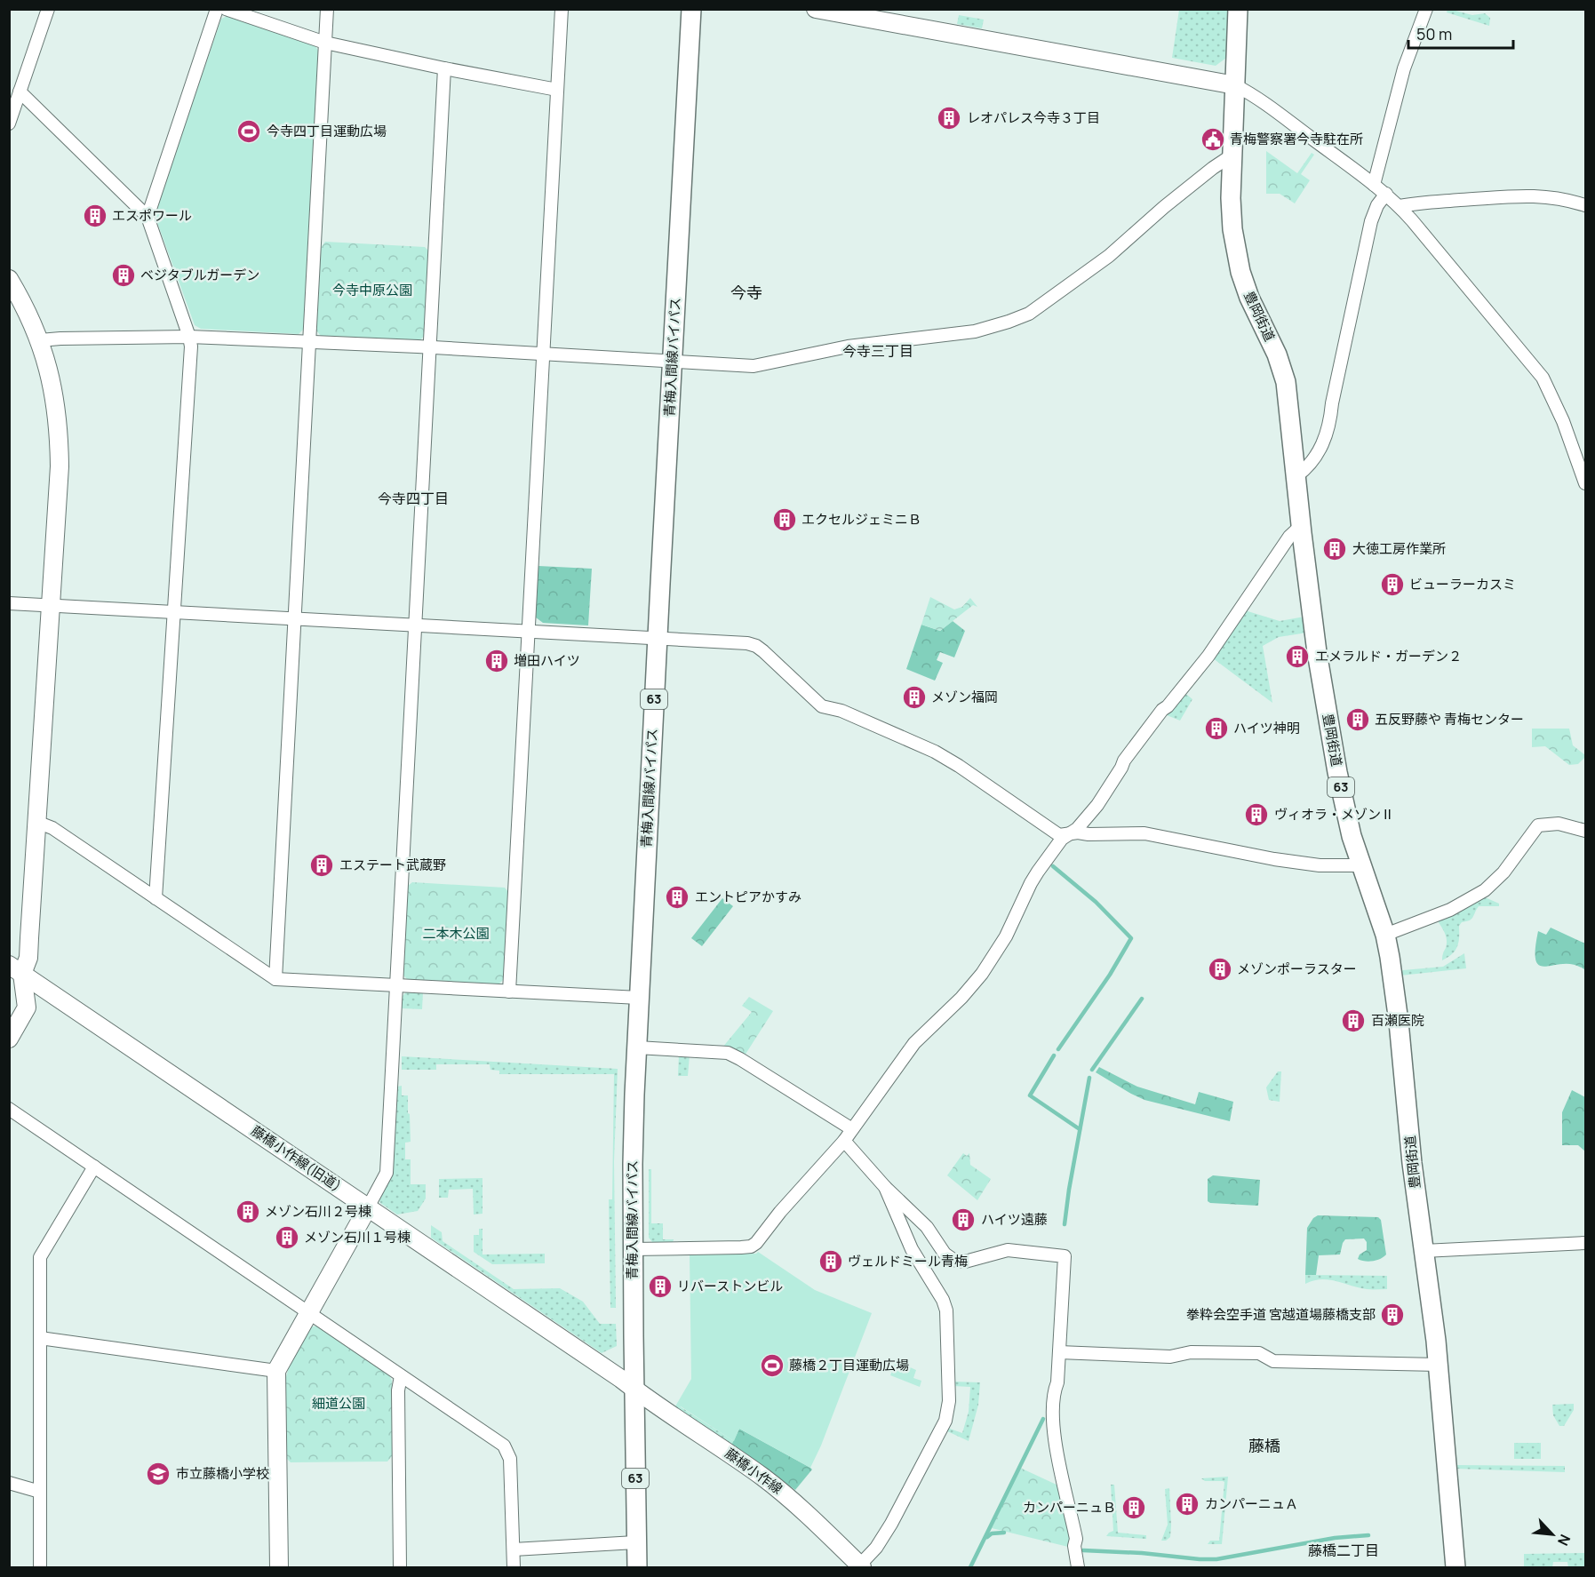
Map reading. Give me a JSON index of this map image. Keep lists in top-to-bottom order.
{
  "streets": {
    "main road": ["豊岡街道", "青梅入間線バイパス", "63"],
    "street": ["藤橋小作線(旧道)", "藤橋小作線"]
  },
  "crossings": [
    ["青梅入間線バイパス", "藤橋小作線(旧道)"],
    ["青梅入間線バイパス", "藤橋小作線"],
    ["藤橋小作線(旧道)", "藤橋小作線"]
  ],
  "districts": [
    "今寺",
    "今寺三丁目",
    "今寺四丁目",
    "藤橋",
    "藤橋二丁目"
  ],
  "parks": ["今寺中原公園", "二本木公園", "細道公園"],
  "places": {
    "building": [
      "レオパレス今寺３丁目",
      "エスポワール",
      "ベジタブルガーデン",
      "エクセルジェミニＢ",
      "大徳工房作業所",
      "ビューラーカスミ",
      "エメラルド・ガーデン２",
      "増田ハイツ",
      "メゾン福岡",
      "五反野藤や 青梅センター",
      "ハイツ神明",
      "ヴィオラ・メゾンⅡ",
      "エステート武蔵野",
      "エントピアかすみ",
      "メゾンポーラスター",
      "百瀬医院",
      "メゾン石川２号棟",
      "ハイツ遠藤",
      "メゾン石川１号棟",
      "ヴェルドミール青梅",
      "リバーストンビル",
      "拳粋会空手道 宮越道場藤橋支部",
      "カンパーニュＡ",
      "カンパーニュＢ"
    ],
    "sports": ["今寺四丁目運動広場", "藤橋２丁目運動広場"],
    "public building": ["青梅警察署今寺駐在所"],
    "school or university": ["市立藤橋小学校"]
  },
  "scale_bar": "50 m",
  "north": "bottom right"
}
